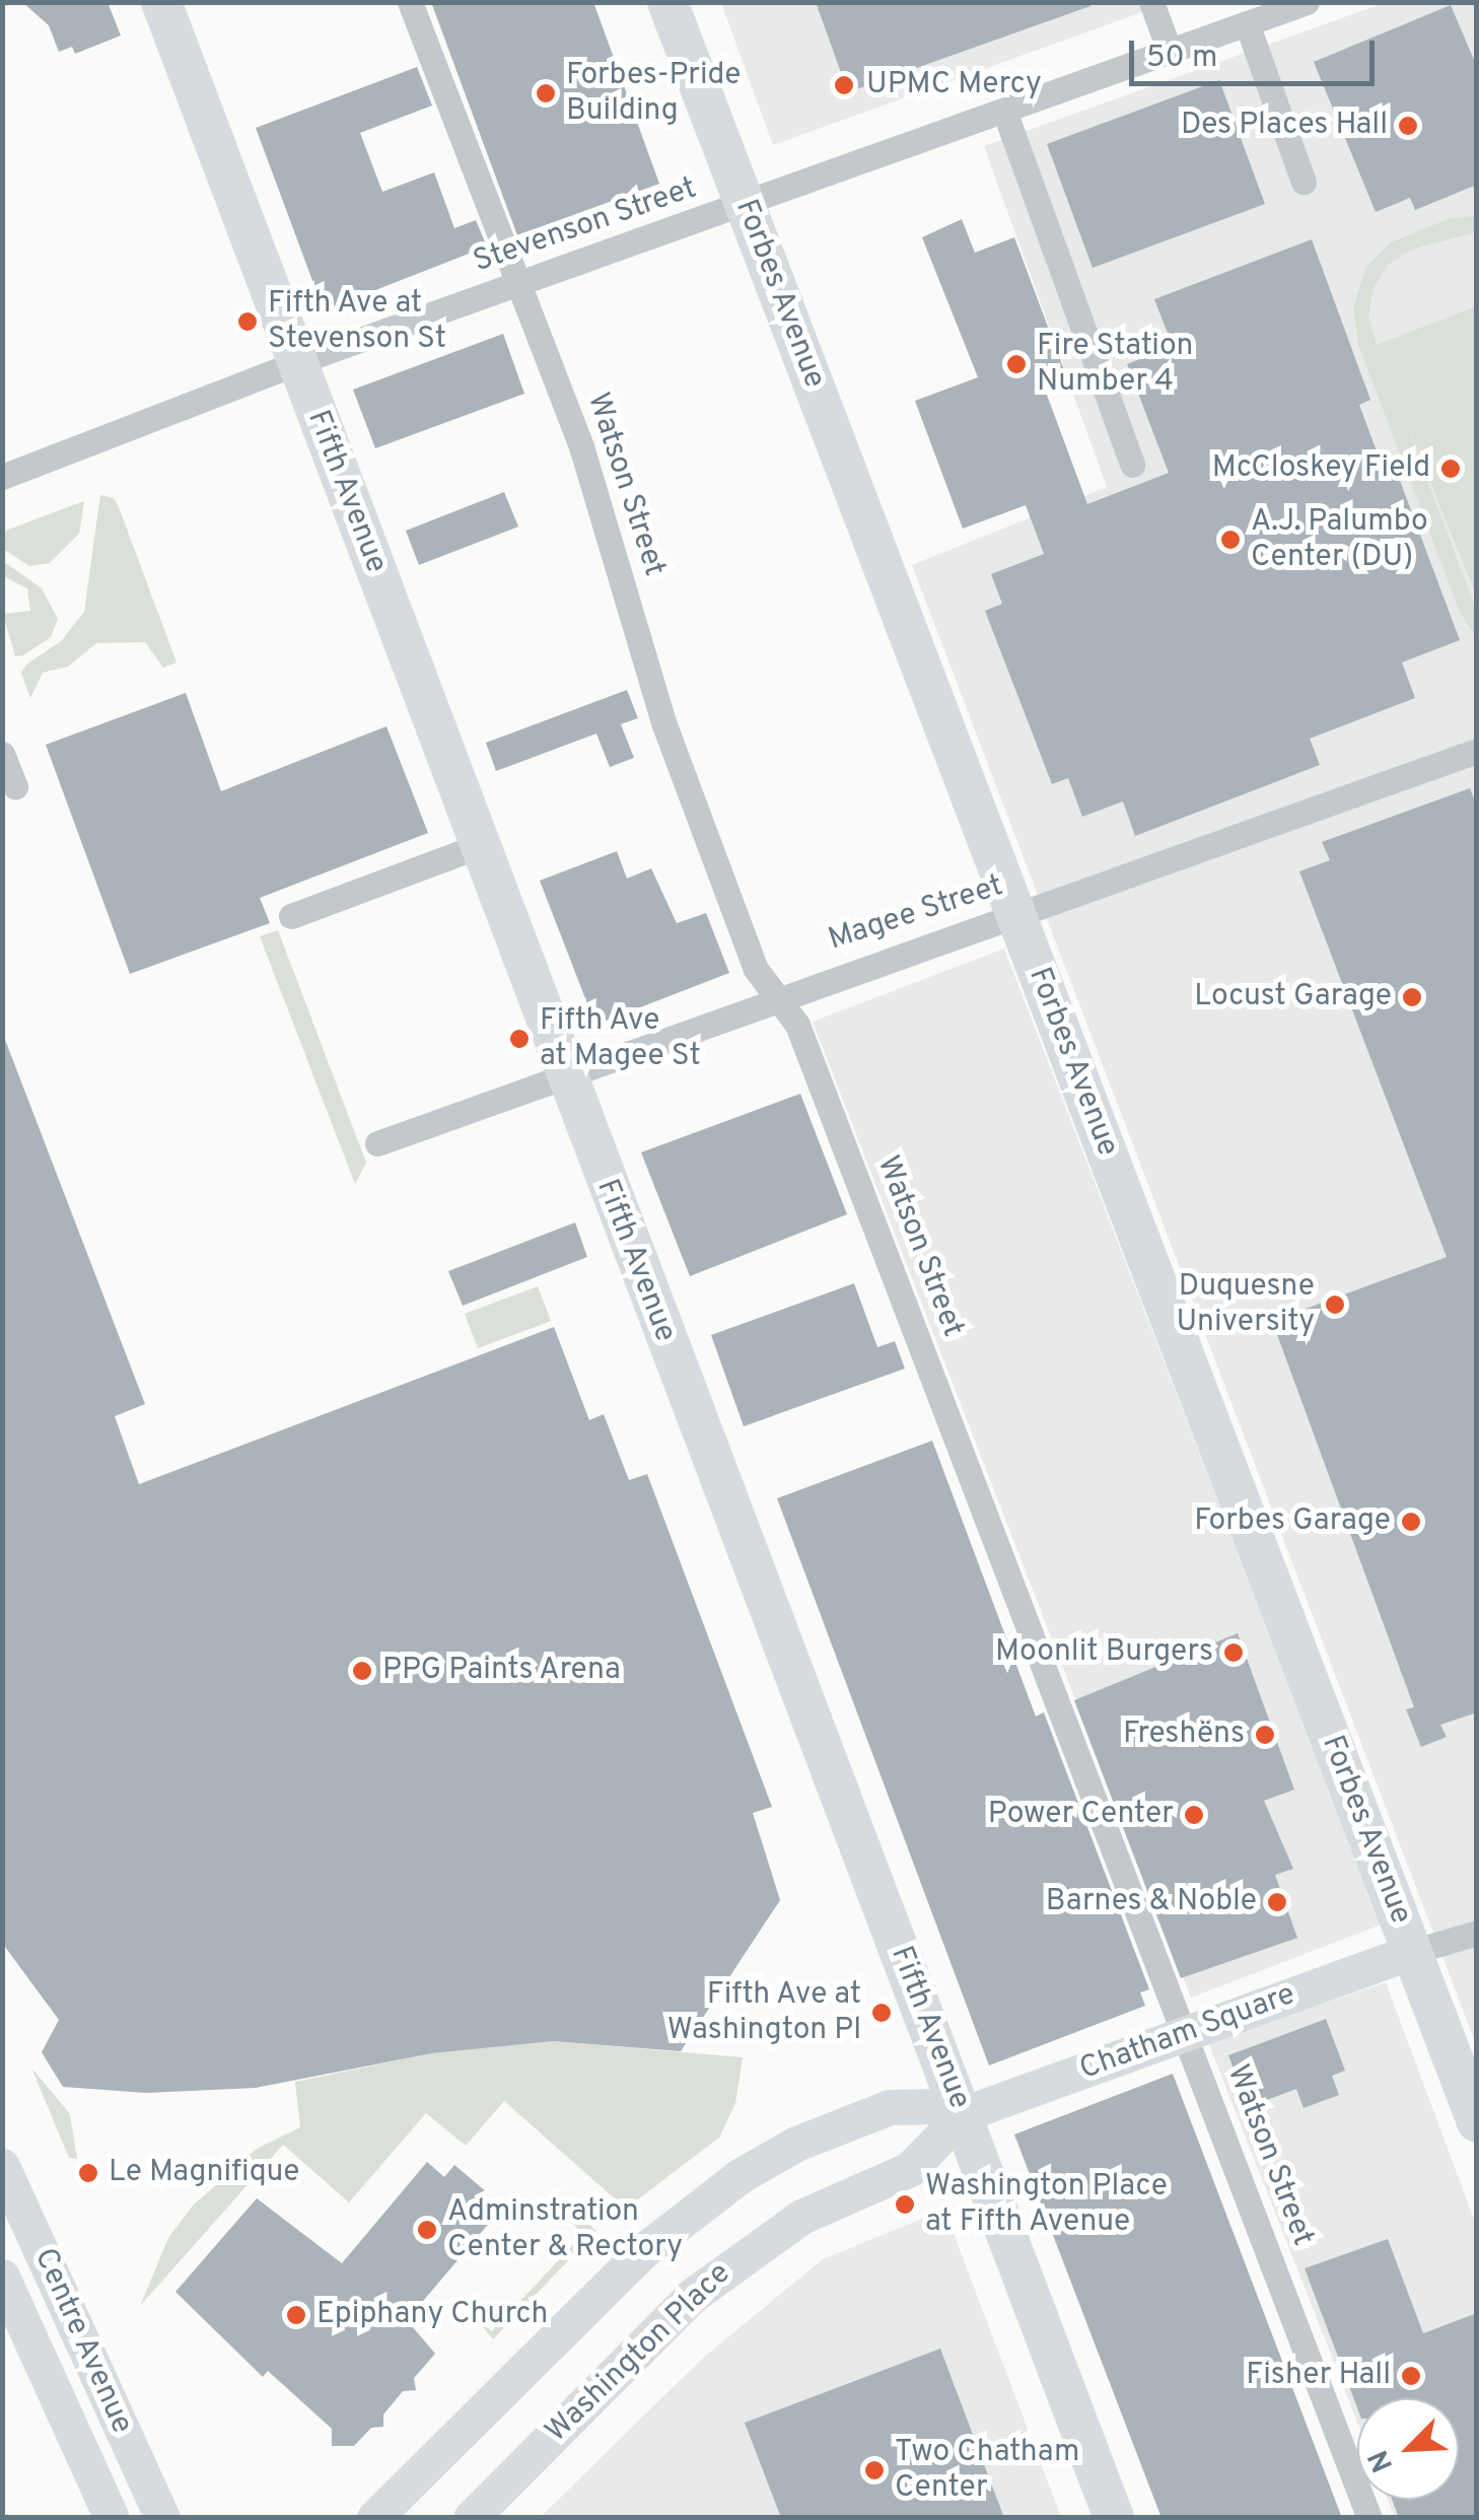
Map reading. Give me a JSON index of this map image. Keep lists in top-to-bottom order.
{
  "streets": {
    "main road": [
      "Forbes Avenue",
      "Fifth Avenue",
      "Chatham Square",
      "Centre Avenue",
      "Washington Place"
    ],
    "street": ["Stevenson Street", "Watson Street", "Magee Street"]
  },
  "crossings": [
    ["Stevenson Street", "Forbes Avenue"],
    ["Stevenson Street", "Watson Street"],
    ["Stevenson Street", "Fifth Avenue"],
    ["Forbes Avenue", "Magee Street"],
    ["Forbes Avenue", "Chatham Square"],
    ["Watson Street", "Magee Street"],
    ["Watson Street", "Chatham Square"],
    ["Fifth Avenue", "Magee Street"],
    ["Fifth Avenue", "Chatham Square"],
    ["Fifth Avenue", "Washington Place"],
    ["Chatham Square", "Washington Place"]
  ],
  "places": [
    "UPMC Mercy",
    "Forbes-Pride Building",
    "Des Places Hall",
    "Fifth Ave at Stevenson St",
    "Fire Station Number 4",
    "McCloskey Field",
    "A.J. Palumbo Center (DU)",
    "Locust Garage",
    "Fifth Ave at Magee St",
    "Duquesne University",
    "Forbes Garage",
    "Moonlit Burgers",
    "PPG Paints Arena",
    "Freshëns",
    "Power Center",
    "Barnes & Noble",
    "Fifth Ave at Washington Pl",
    "Le Magnifique",
    "Washington Place at Fifth Avenue",
    "Adminstration Center & Rectory",
    "Epiphany Church",
    "Fisher Hall",
    "Two Chatham Center"
  ],
  "scale_bar": "50 m",
  "north": "bottom left"
}
